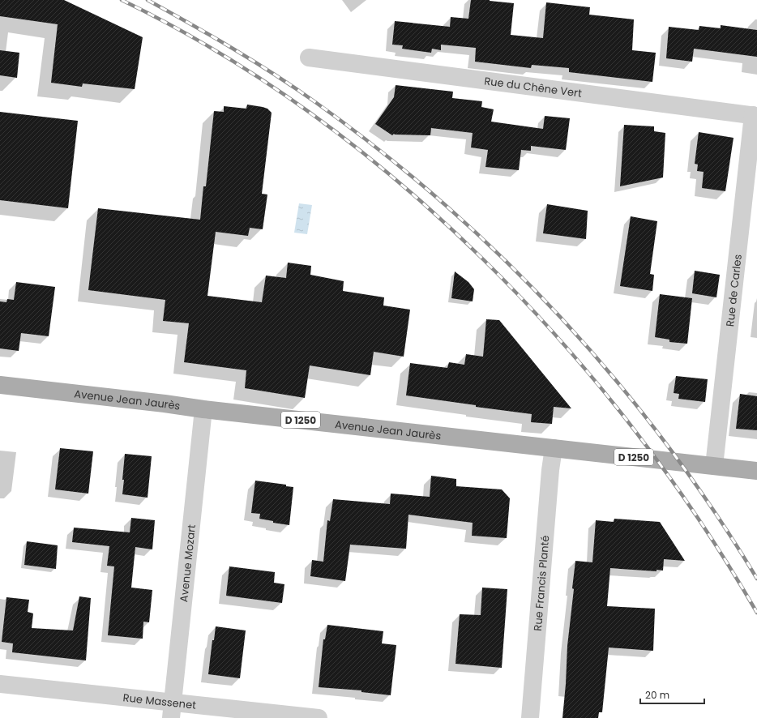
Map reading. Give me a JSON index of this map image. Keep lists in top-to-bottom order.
{
  "streets": {
    "main road": ["Avenue Jean Jaurès", "D 1250"],
    "street": [
      "Rue du Chêne Vert",
      "Rue de Carles",
      "Avenue Mozart",
      "Rue Francis Planté",
      "Rue Massenet"
    ]
  },
  "crossings": [
    ["Rue du Chêne Vert", "Rue de Carles"],
    ["Rue de Carles", "Avenue Jean Jaurès"],
    ["Avenue Jean Jaurès", "Avenue Mozart"],
    ["Avenue Jean Jaurès", "Rue Francis Planté"],
    ["Avenue Mozart", "Rue Massenet"]
  ],
  "scale_bar": "20 m"
}
